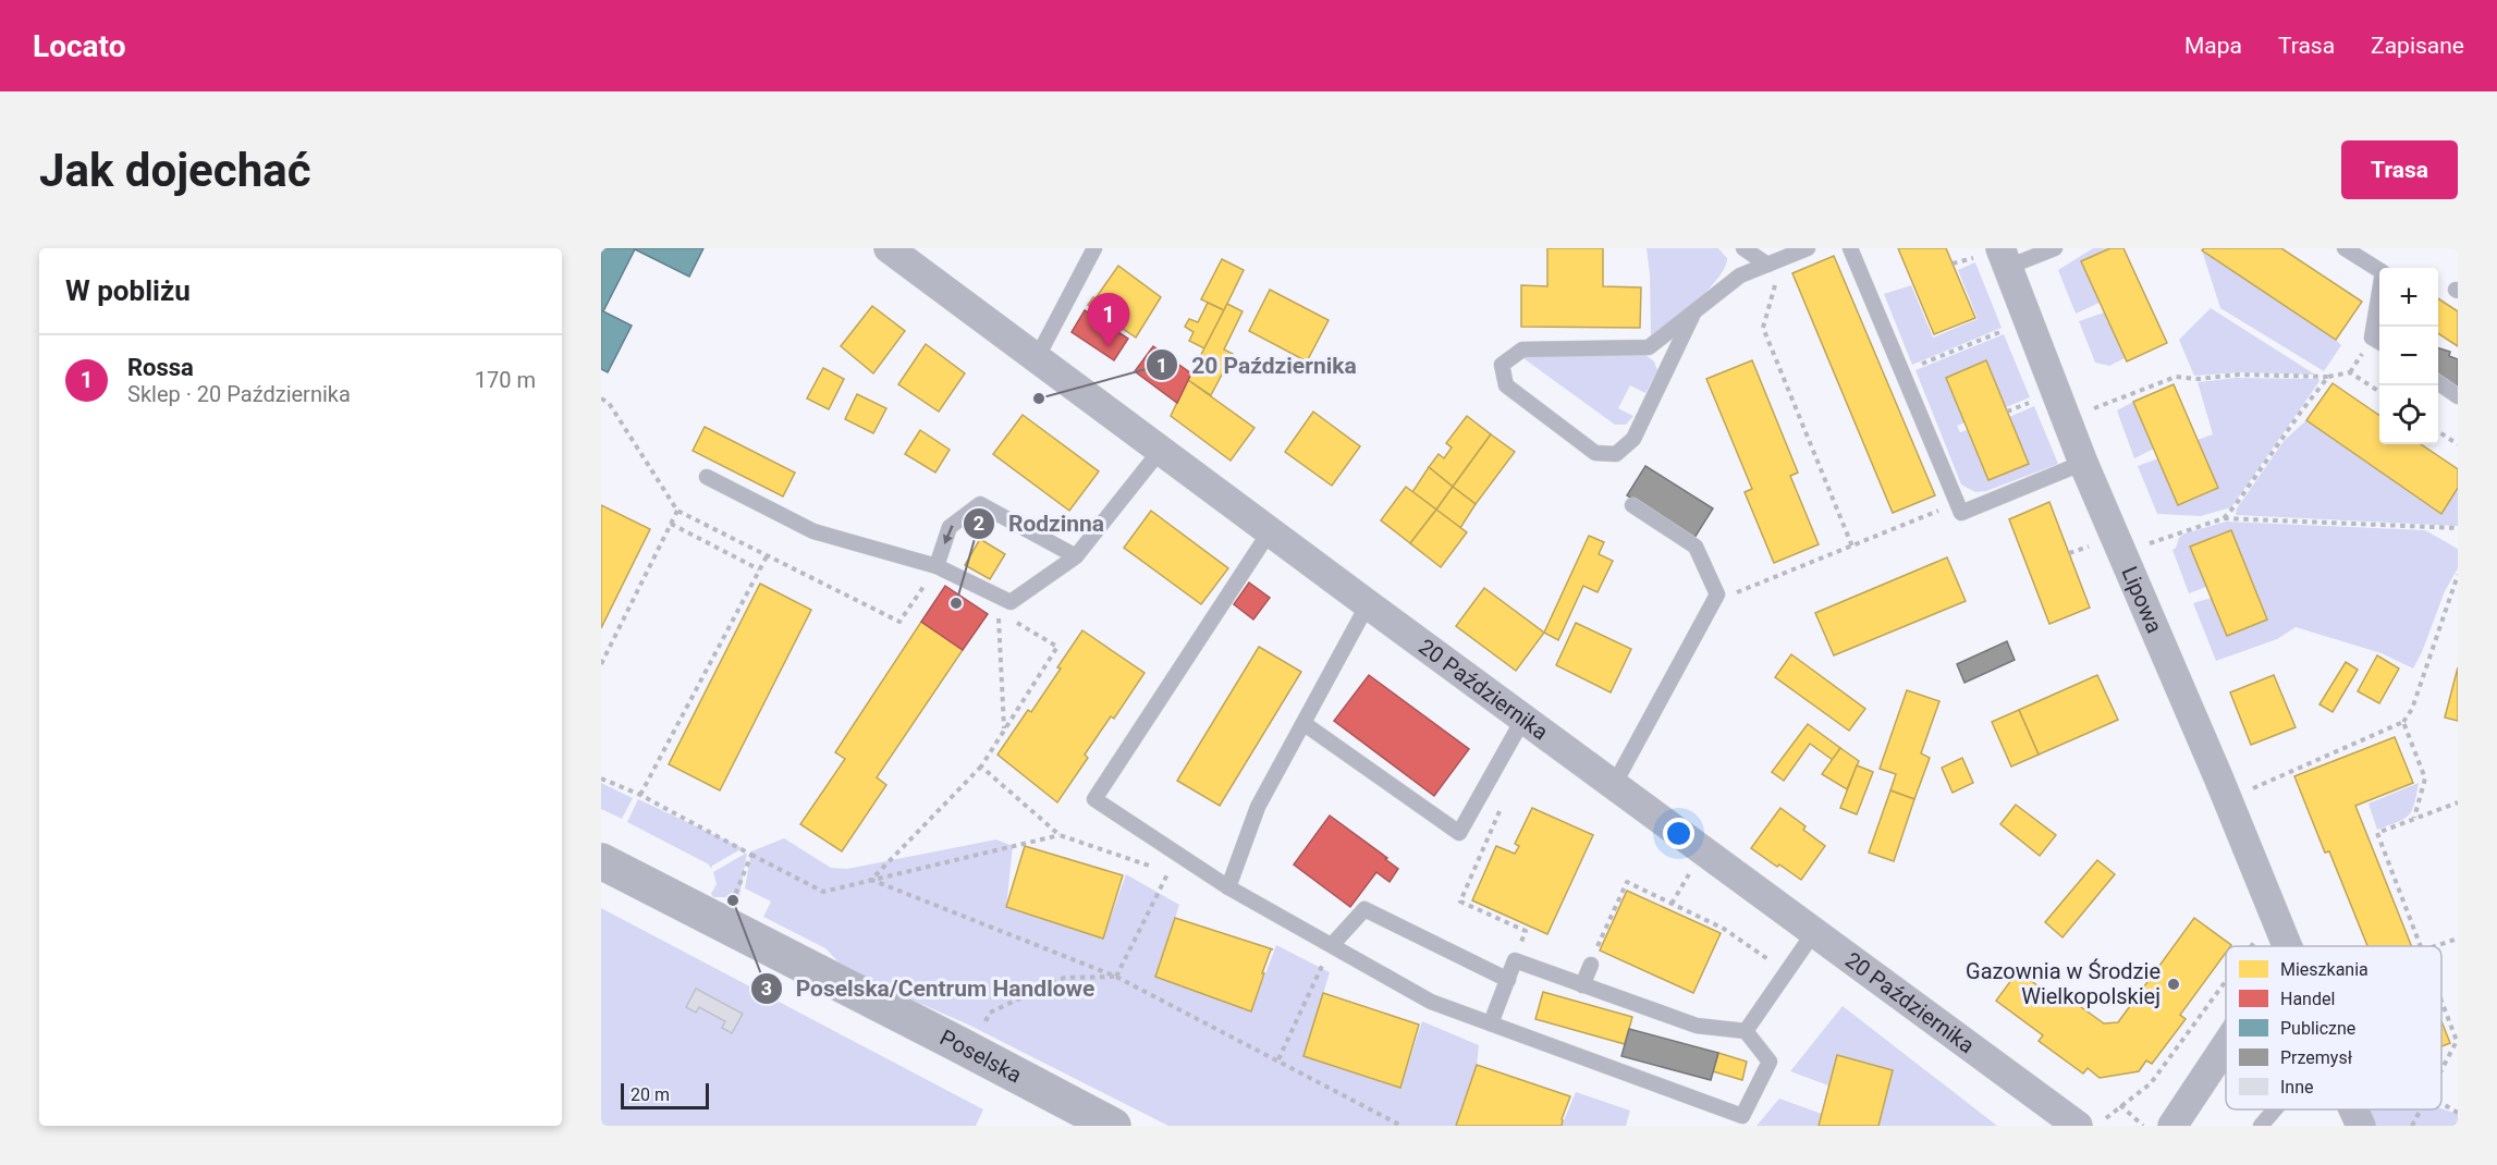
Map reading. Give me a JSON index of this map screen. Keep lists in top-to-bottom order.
{
  "streets": {
    "street": ["Lipowa", "20 Października", "Poselska"]
  },
  "places": [
    "20 Października",
    "Rodzinna",
    "Poselska/Centrum Handlowe",
    "Gazownia w Środzie Wielkopolskiej"
  ],
  "legend": [
    "Mieszkania",
    "Handel",
    "Publiczne",
    "Przemysł",
    "Inne"
  ],
  "scale_bar": "20 m",
  "page": {
    "header": "Locato",
    "nav": ["Mapa", "Trasa", "Zapisane"],
    "buttons": "Trasa",
    "title": "Jak dojechać",
    "heading": "W pobliżu",
    "map_buttons": ["+", "−"],
    "pins": "1",
    "list": [
      {
        "mark": "1",
        "name": "Rossa",
        "note": "Sklep · 20 Października",
        "value": "170 m"
      }
    ],
    "scale": "20 m"
  }
}
